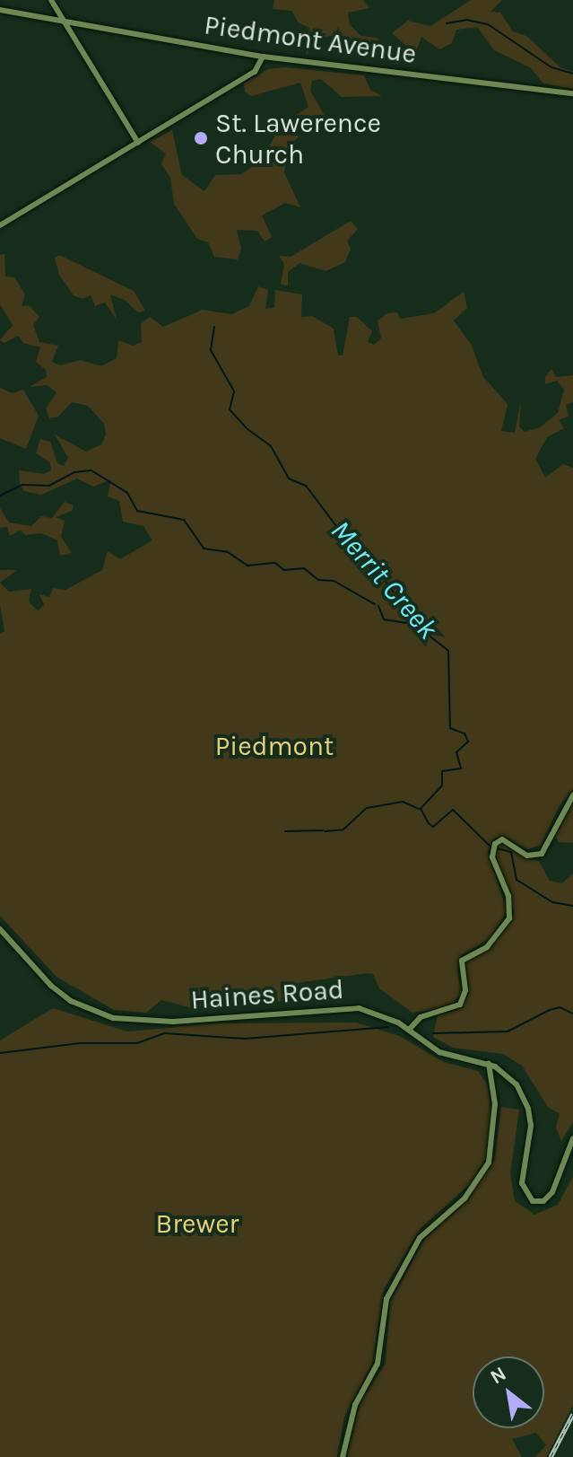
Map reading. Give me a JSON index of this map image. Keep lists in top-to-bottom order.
{
  "streets": {
    "main road": ["Piedmont Avenue", "Haines Road"]
  },
  "water": ["Merrit Creek"],
  "parks": ["Piedmont", "Brewer"],
  "places": ["St. Lawerence Church"],
  "north": "top left"
}
